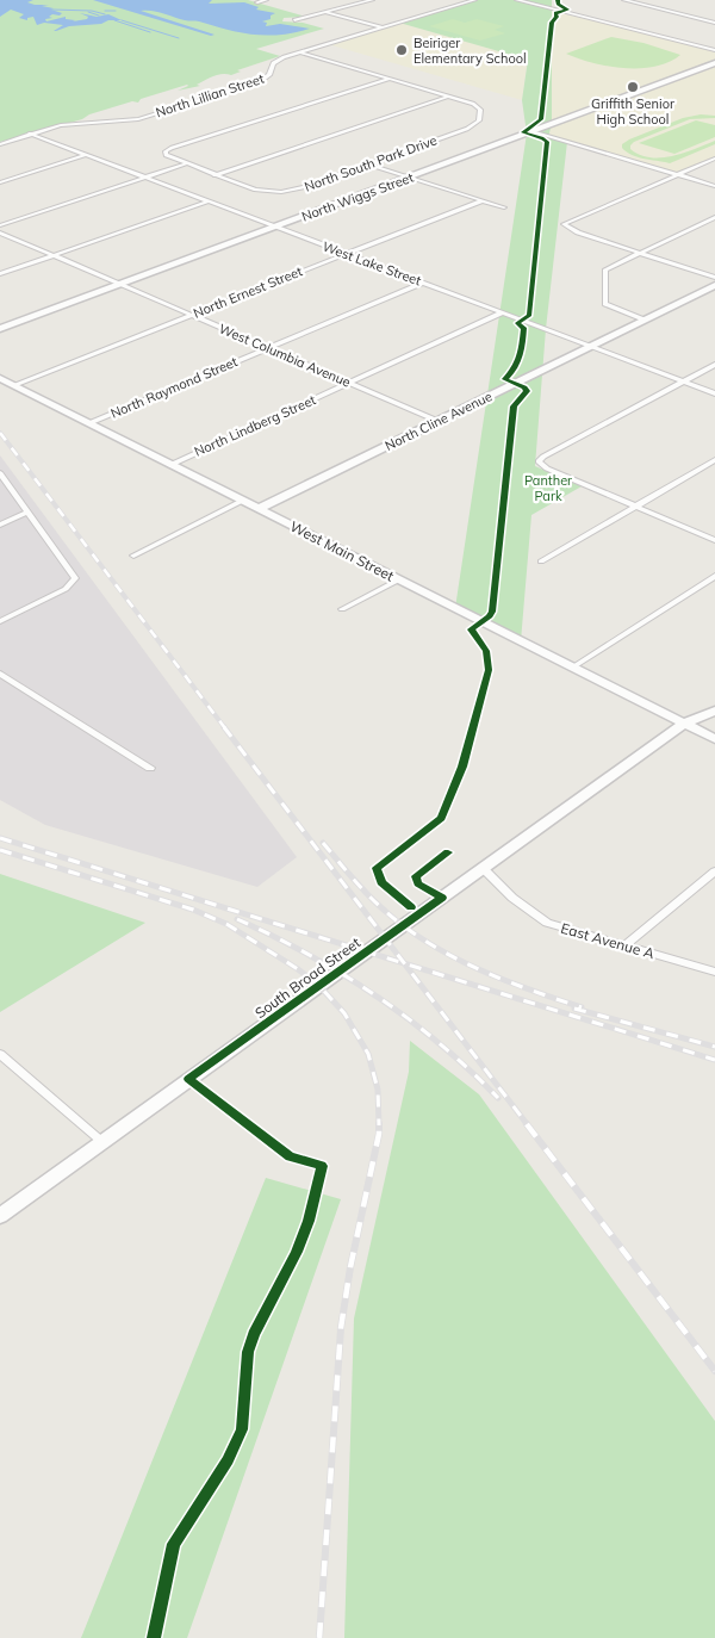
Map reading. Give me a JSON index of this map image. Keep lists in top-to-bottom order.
{
  "streets": {
    "street": [
      "North Lillian Street",
      "North South Park Drive",
      "North Wiggs Street",
      "West Lake Street",
      "North Ernest Street",
      "West Columbia Avenue",
      "North Raymond Street",
      "North Cline Avenue",
      "North Lindberg Street",
      "West Main Street",
      "East Avenue A",
      "South Broad Street"
    ]
  },
  "crossings": [
    ["North Lillian Street", "West Lake Street"],
    ["North Wiggs Street", "West Lake Street"],
    ["North Wiggs Street", "West Columbia Avenue"],
    ["West Lake Street", "North Ernest Street"],
    ["West Lake Street", "North Raymond Street"],
    ["West Lake Street", "North Cline Avenue"],
    ["West Lake Street", "North Lindberg Street"],
    ["North Ernest Street", "West Columbia Avenue"],
    ["North Ernest Street", "West Main Street"],
    ["West Columbia Avenue", "North Raymond Street"],
    ["West Columbia Avenue", "North Cline Avenue"],
    ["West Columbia Avenue", "North Lindberg Street"],
    ["North Raymond Street", "West Main Street"],
    ["North Cline Avenue", "West Main Street"],
    ["North Lindberg Street", "West Main Street"],
    ["West Main Street", "South Broad Street"],
    ["East Avenue A", "South Broad Street"]
  ],
  "parks": ["Panther Park"],
  "places": ["Beiriger Elementary School", "Griffith Senior High School"]
}
